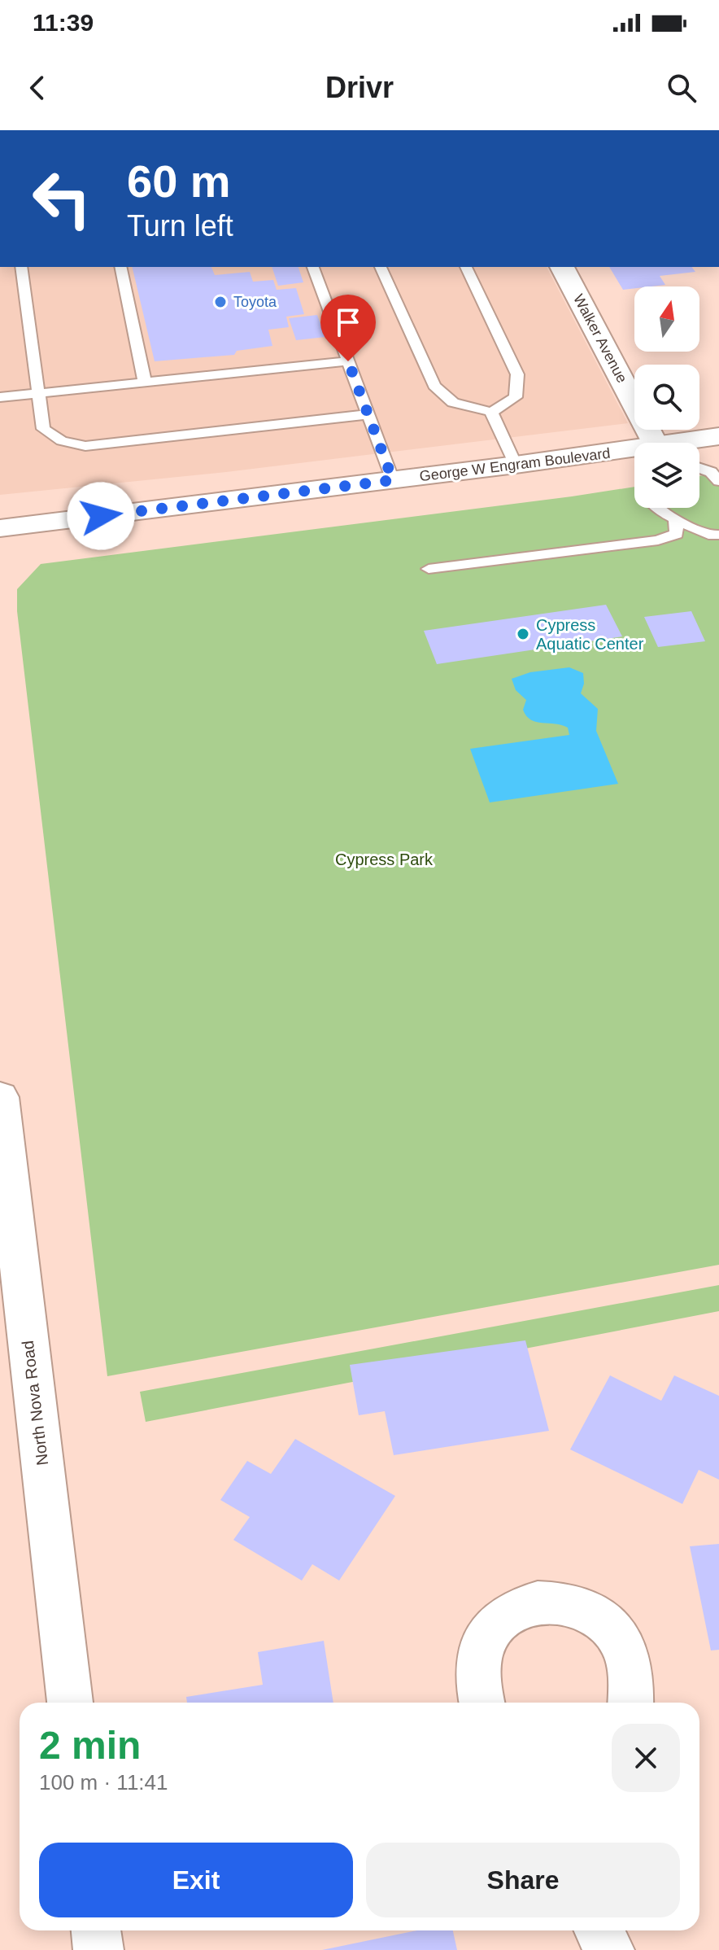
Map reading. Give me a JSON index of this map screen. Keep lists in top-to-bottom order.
{
  "streets": {
    "main road": ["Walker Avenue", "George W Engram Boulevard", "North Nova Road"]
  },
  "parks": ["Cypress Park"],
  "places": ["Toyota", "Cypress Aquatic Center"],
  "north": "top",
  "page": {
    "status": "11:39",
    "header": "Drivr",
    "turn": ["60 m", "Turn left"],
    "heading": ["2 min", "100 m · 11:41"],
    "buttons": ["Exit", "Share"]
  }
}
